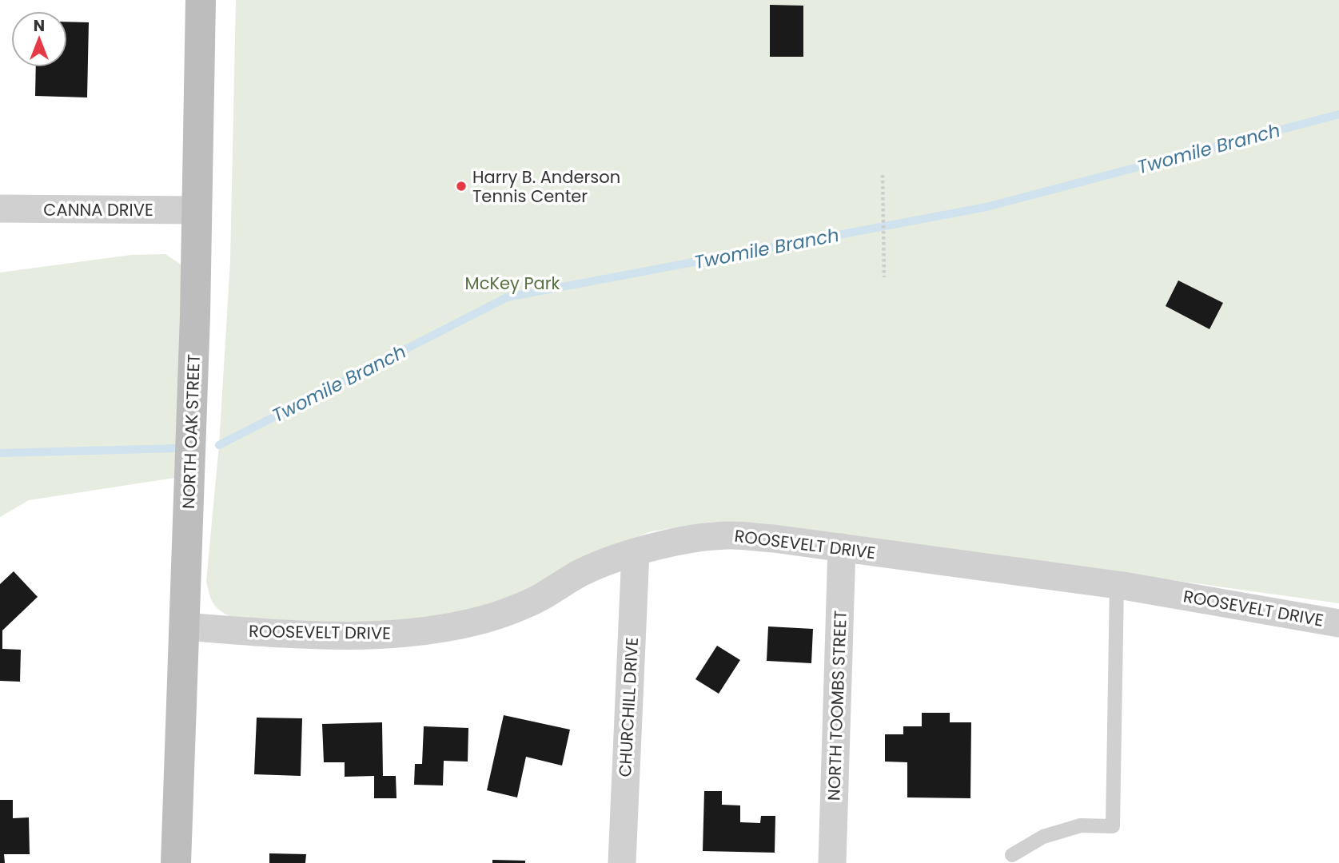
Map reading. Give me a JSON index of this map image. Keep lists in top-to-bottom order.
{
  "streets": {
    "street": [
      "CANNA DRIVE",
      "NORTH OAK STREET",
      "ROOSEVELT DRIVE",
      "NORTH TOOMBS STREET",
      "CHURCHILL DRIVE"
    ]
  },
  "crossings": [
    ["CANNA DRIVE", "NORTH OAK STREET"],
    ["NORTH OAK STREET", "ROOSEVELT DRIVE"],
    ["ROOSEVELT DRIVE", "NORTH TOOMBS STREET"],
    ["ROOSEVELT DRIVE", "CHURCHILL DRIVE"]
  ],
  "water": ["Twomile Branch"],
  "parks": ["McKey Park"],
  "places": ["Harry B. Anderson Tennis Center"],
  "north": "top"
}
